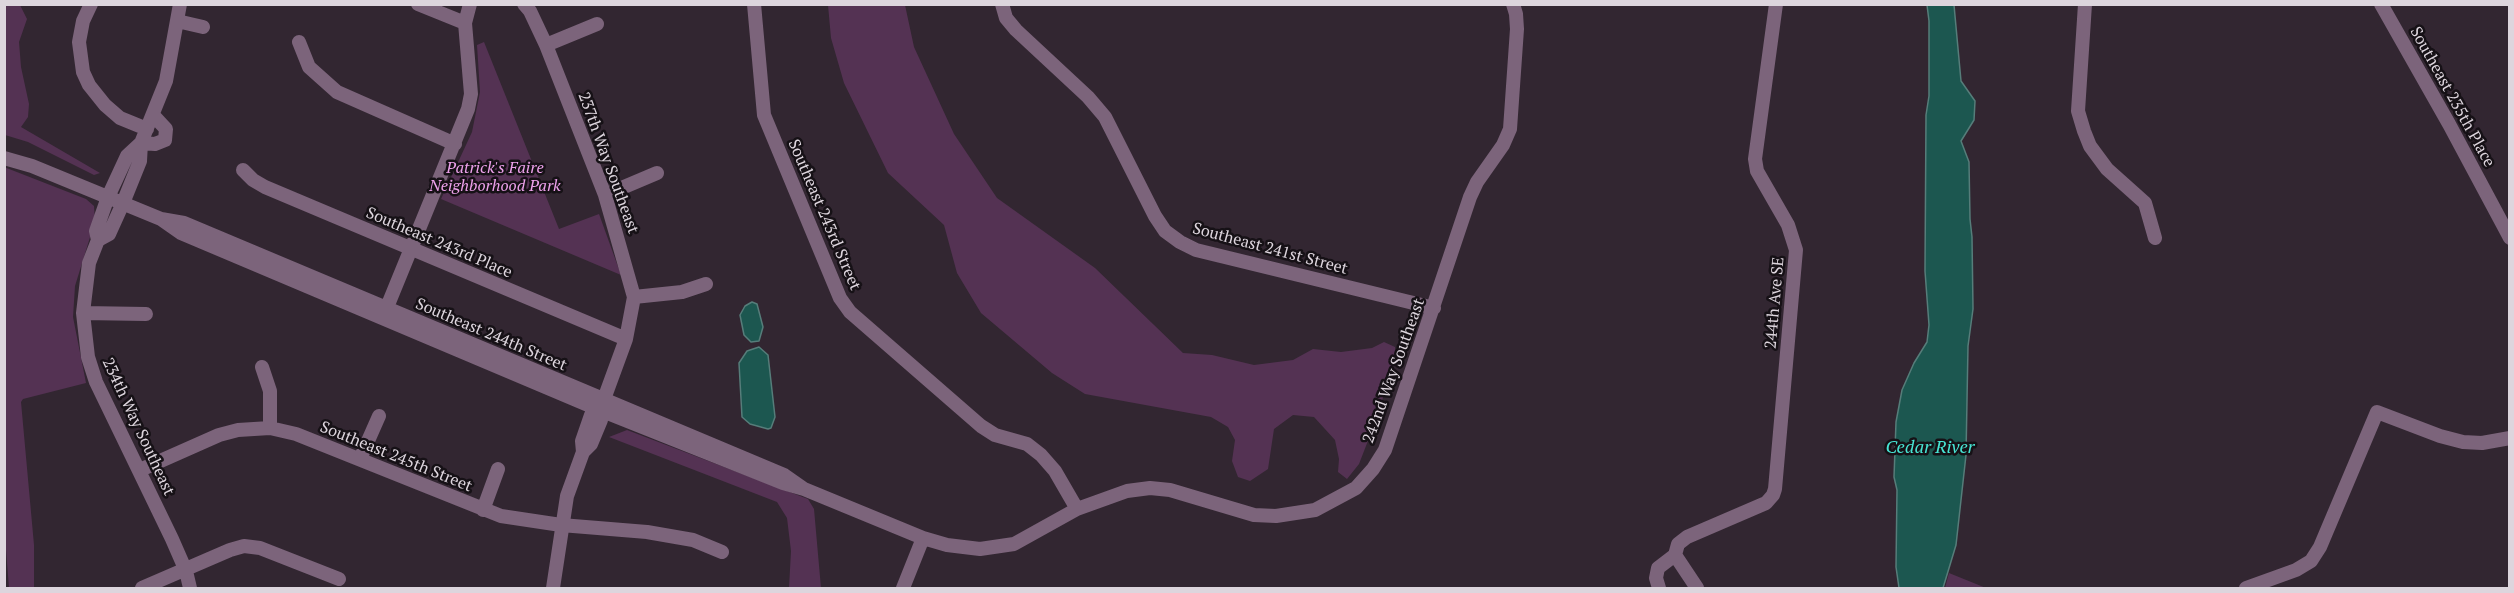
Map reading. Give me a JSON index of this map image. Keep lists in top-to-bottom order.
{
  "streets": {
    "street": [
      "Southeast 235th Place",
      "237th Way Southeast",
      "Southeast 243rd Street",
      "Southeast 243rd Place",
      "Southeast 241st Street",
      "244th Ave SE",
      "Southeast 244th Street",
      "242nd Way Southeast",
      "234th Way Southeast",
      "Southeast 245th Street"
    ]
  },
  "crossings": [
    ["237th Way Southeast", "Southeast 243rd Place"],
    ["237th Way Southeast", "Southeast 244th Street"],
    ["237th Way Southeast", "Southeast 245th Street"],
    ["Southeast 243rd Street", "242nd Way Southeast"],
    ["Southeast 241st Street", "242nd Way Southeast"],
    ["Southeast 244th Street", "242nd Way Southeast"],
    ["Southeast 244th Street", "234th Way Southeast"],
    ["234th Way Southeast", "Southeast 245th Street"]
  ],
  "water": ["Cedar River"],
  "parks": ["Patrick's Faire Neighborhood Park"]
}
